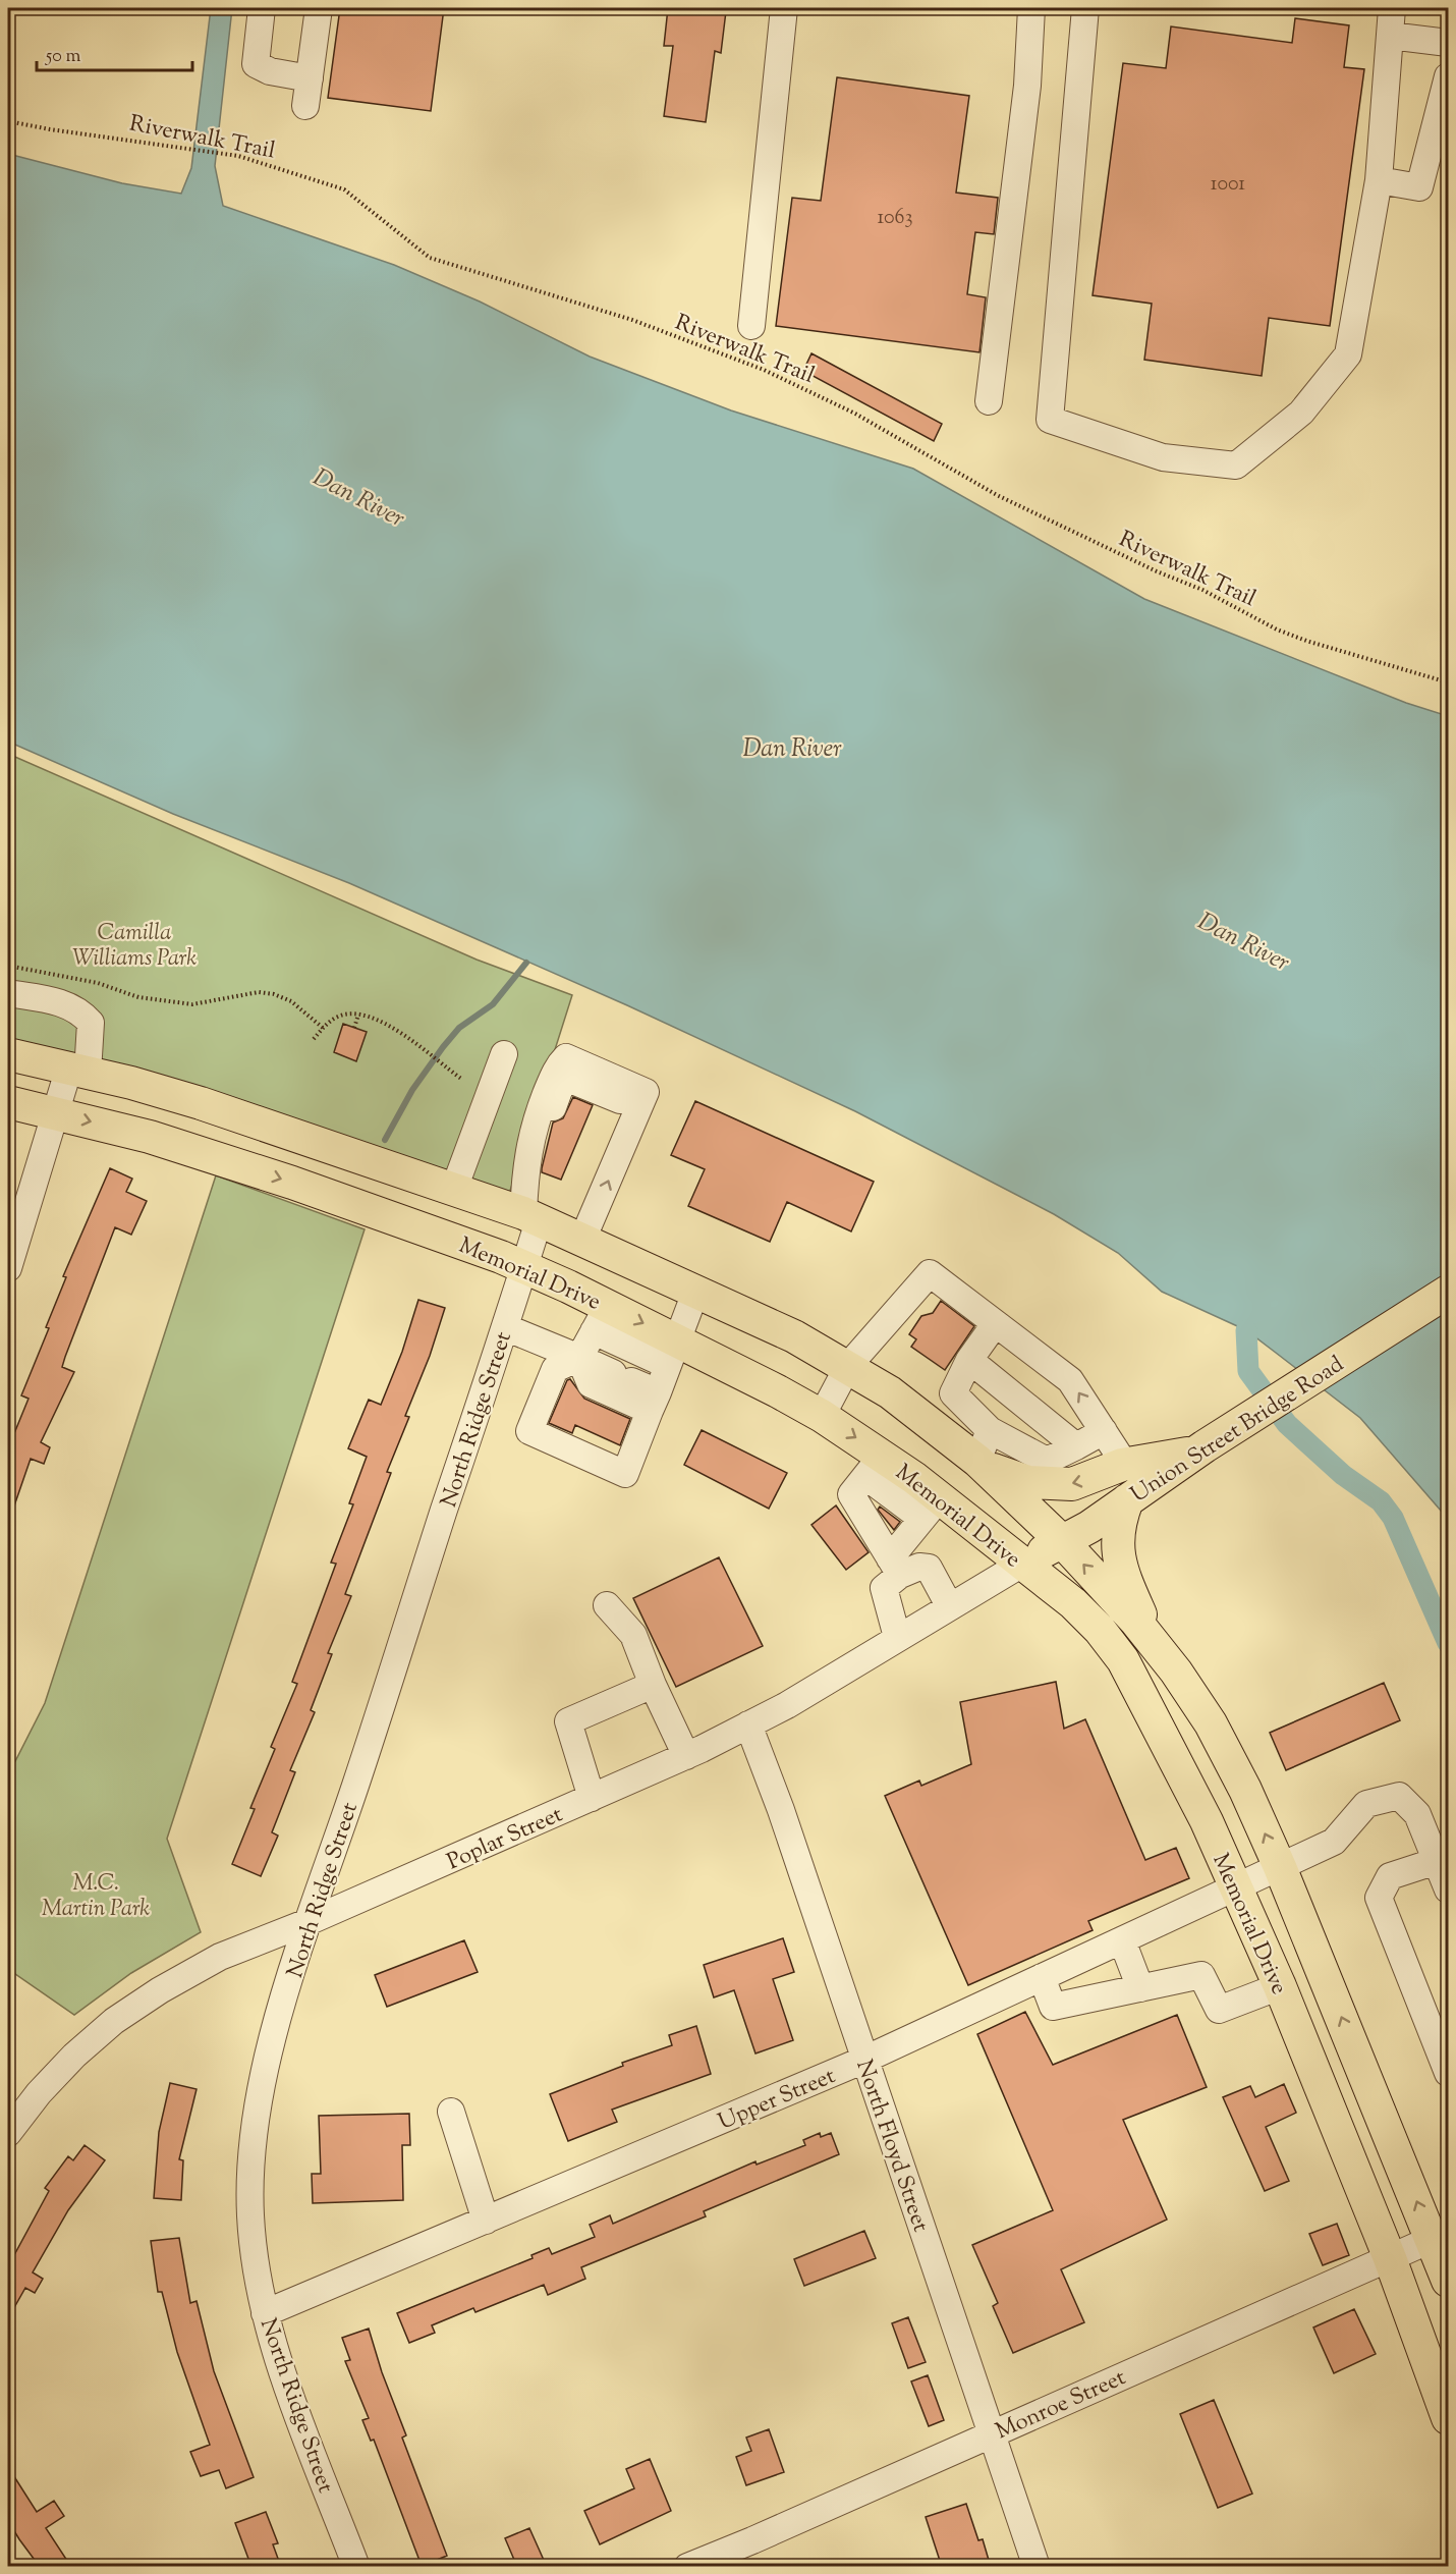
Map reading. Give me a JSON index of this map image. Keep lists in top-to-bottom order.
{
  "streets": {
    "main road": ["Memorial Drive", "Union Street Bridge Road"],
    "street": [
      "North Ridge Street",
      "Poplar Street",
      "Upper Street",
      "North Floyd Street",
      "Monroe Street"
    ],
    "path": ["Riverwalk Trail"]
  },
  "crossings": [
    ["Memorial Drive", "North Ridge Street"],
    ["Memorial Drive", "Union Street Bridge Road"],
    ["Memorial Drive", "Poplar Street"],
    ["Memorial Drive", "Upper Street"],
    ["Memorial Drive", "Monroe Street"],
    ["North Ridge Street", "Poplar Street"],
    ["North Ridge Street", "Upper Street"],
    ["Union Street Bridge Road", "Poplar Street"],
    ["Poplar Street", "North Floyd Street"],
    ["Upper Street", "North Floyd Street"],
    ["North Floyd Street", "Monroe Street"]
  ],
  "water": ["Dan River"],
  "parks": ["Camilla Williams Park", "M.C. Martin Park"],
  "house_numbers": ["1001", "1063"],
  "scale_bar": "50 m"
}
